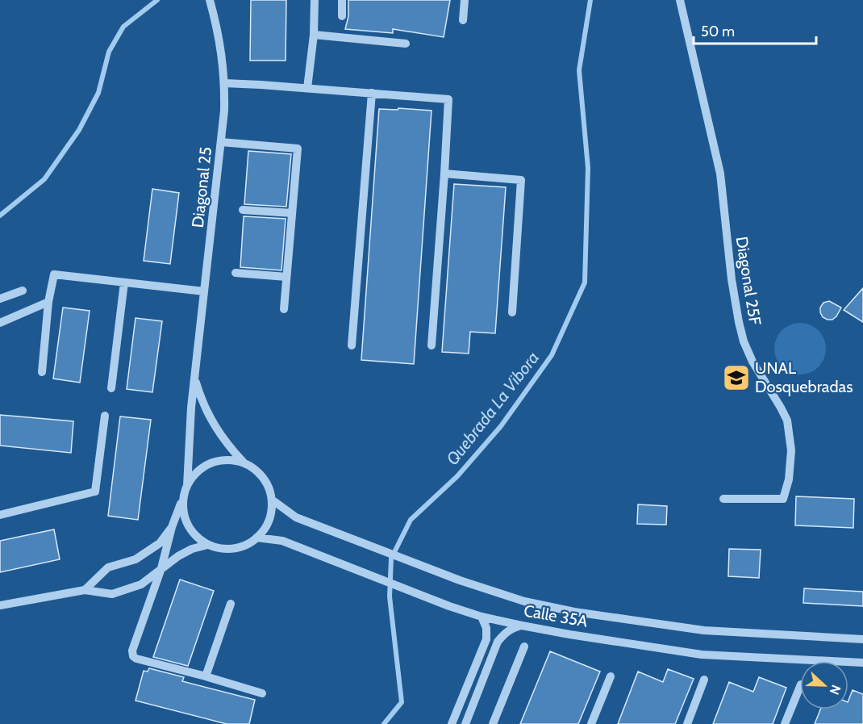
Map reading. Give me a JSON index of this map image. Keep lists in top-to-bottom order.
{
  "streets": {
    "street": ["Diagonal 25", "Diagonal 25F", "Calle 35A"]
  },
  "crossings": [
    ["Diagonal 25", "Calle 35A"]
  ],
  "water": ["Quebrada La Vibora"],
  "places": {
    "school or university": ["UNAL Dosquebradas"]
  },
  "scale_bar": "50 m",
  "north": "right"
}
